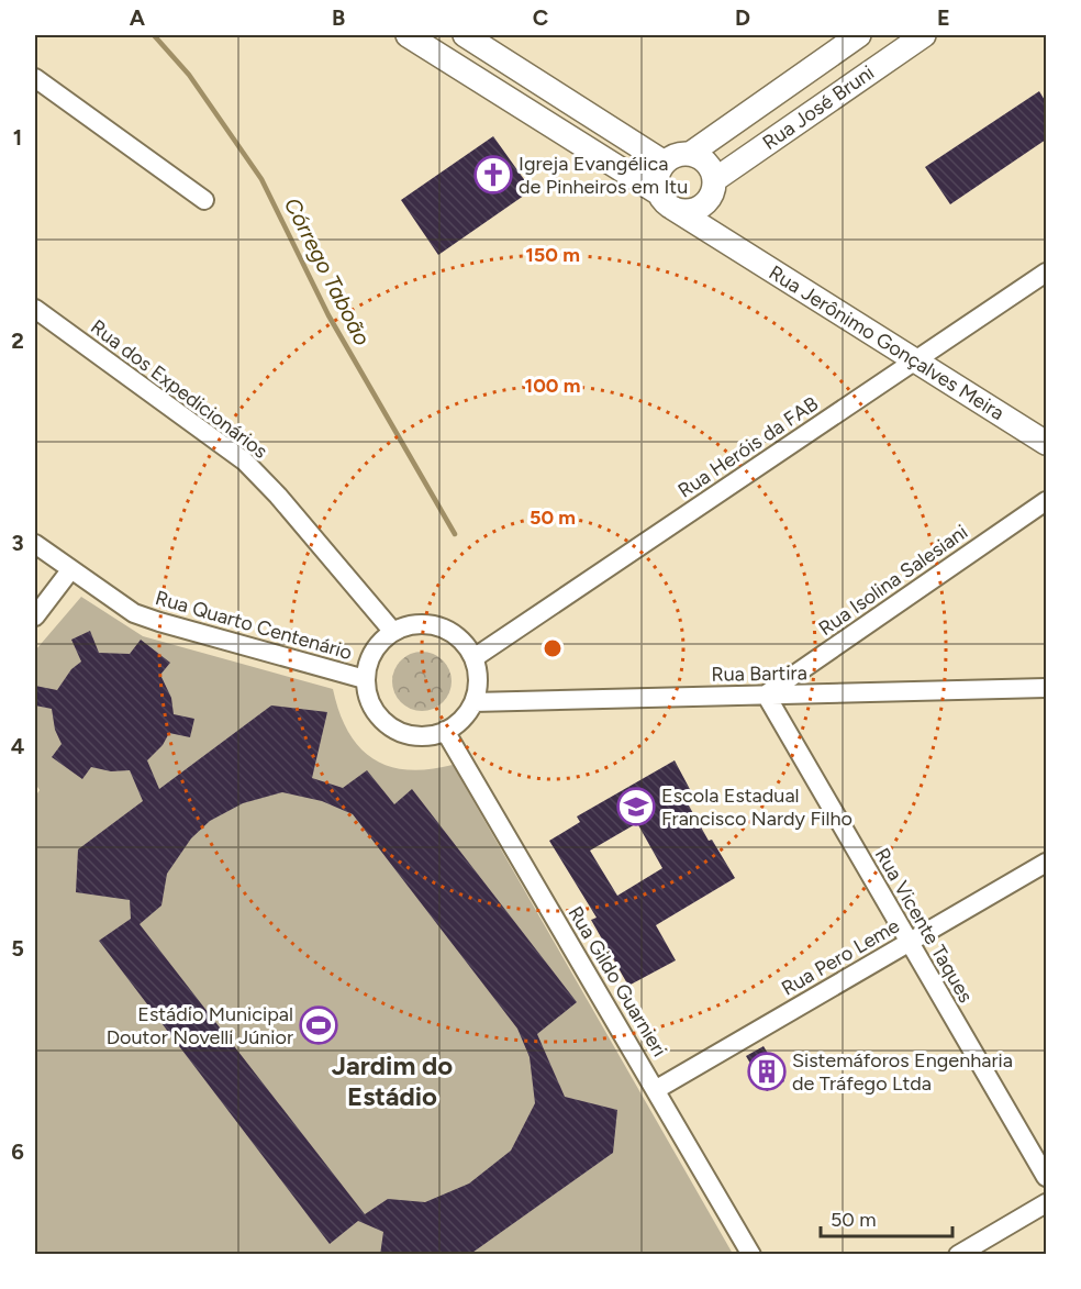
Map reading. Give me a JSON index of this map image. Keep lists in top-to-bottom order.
{
  "streets": {
    "street": [
      "Rua José Bruni",
      "Rua Jerônimo Gonçalves Meira",
      "Rua dos Expedicionários",
      "Rua Heróis da FAB",
      "Rua Isolina Salesiani",
      "Rua Quarto Centenário",
      "Rua Bartira",
      "Rua Vicente Taques",
      "Rua Pero Leme",
      "Rua Gildo Guarnieri"
    ]
  },
  "crossings": [
    ["Rua José Bruni", "Rua Jerônimo Gonçalves Meira"],
    ["Rua Jerônimo Gonçalves Meira", "Rua Heróis da FAB"],
    ["Rua dos Expedicionários", "Rua Heróis da FAB"],
    ["Rua dos Expedicionários", "Rua Quarto Centenário"],
    ["Rua dos Expedicionários", "Rua Bartira"],
    ["Rua dos Expedicionários", "Rua Gildo Guarnieri"],
    ["Rua Heróis da FAB", "Rua Quarto Centenário"],
    ["Rua Heróis da FAB", "Rua Bartira"],
    ["Rua Heróis da FAB", "Rua Gildo Guarnieri"],
    ["Rua Isolina Salesiani", "Rua Bartira"],
    ["Rua Isolina Salesiani", "Rua Vicente Taques"],
    ["Rua Quarto Centenário", "Rua Bartira"],
    ["Rua Quarto Centenário", "Rua Gildo Guarnieri"],
    ["Rua Bartira", "Rua Vicente Taques"],
    ["Rua Bartira", "Rua Gildo Guarnieri"],
    ["Rua Vicente Taques", "Rua Pero Leme"],
    ["Rua Pero Leme", "Rua Gildo Guarnieri"]
  ],
  "districts": ["Jardim do Estádio"],
  "water": ["Córrego Taboão"],
  "places": {
    "church": ["Igreja Evangélica de Pinheiros em Itu"],
    "school or university": ["Escola Estadual Francisco Nardy Filho"],
    "sports": ["Estádio Municipal Doutor Novelli Júnior"],
    "building": ["Sistemáforos Engenharia de Tráfego Ltda"]
  },
  "scale_bar": "50 m",
  "grid": {
    "columns": [
      "A",
      "B",
      "C",
      "D",
      "E"
    ],
    "rows": [
      "1",
      "2",
      "3",
      "4",
      "5",
      "6"
    ]
  },
  "rings": ["150 m", "100 m", "50 m"]
}
